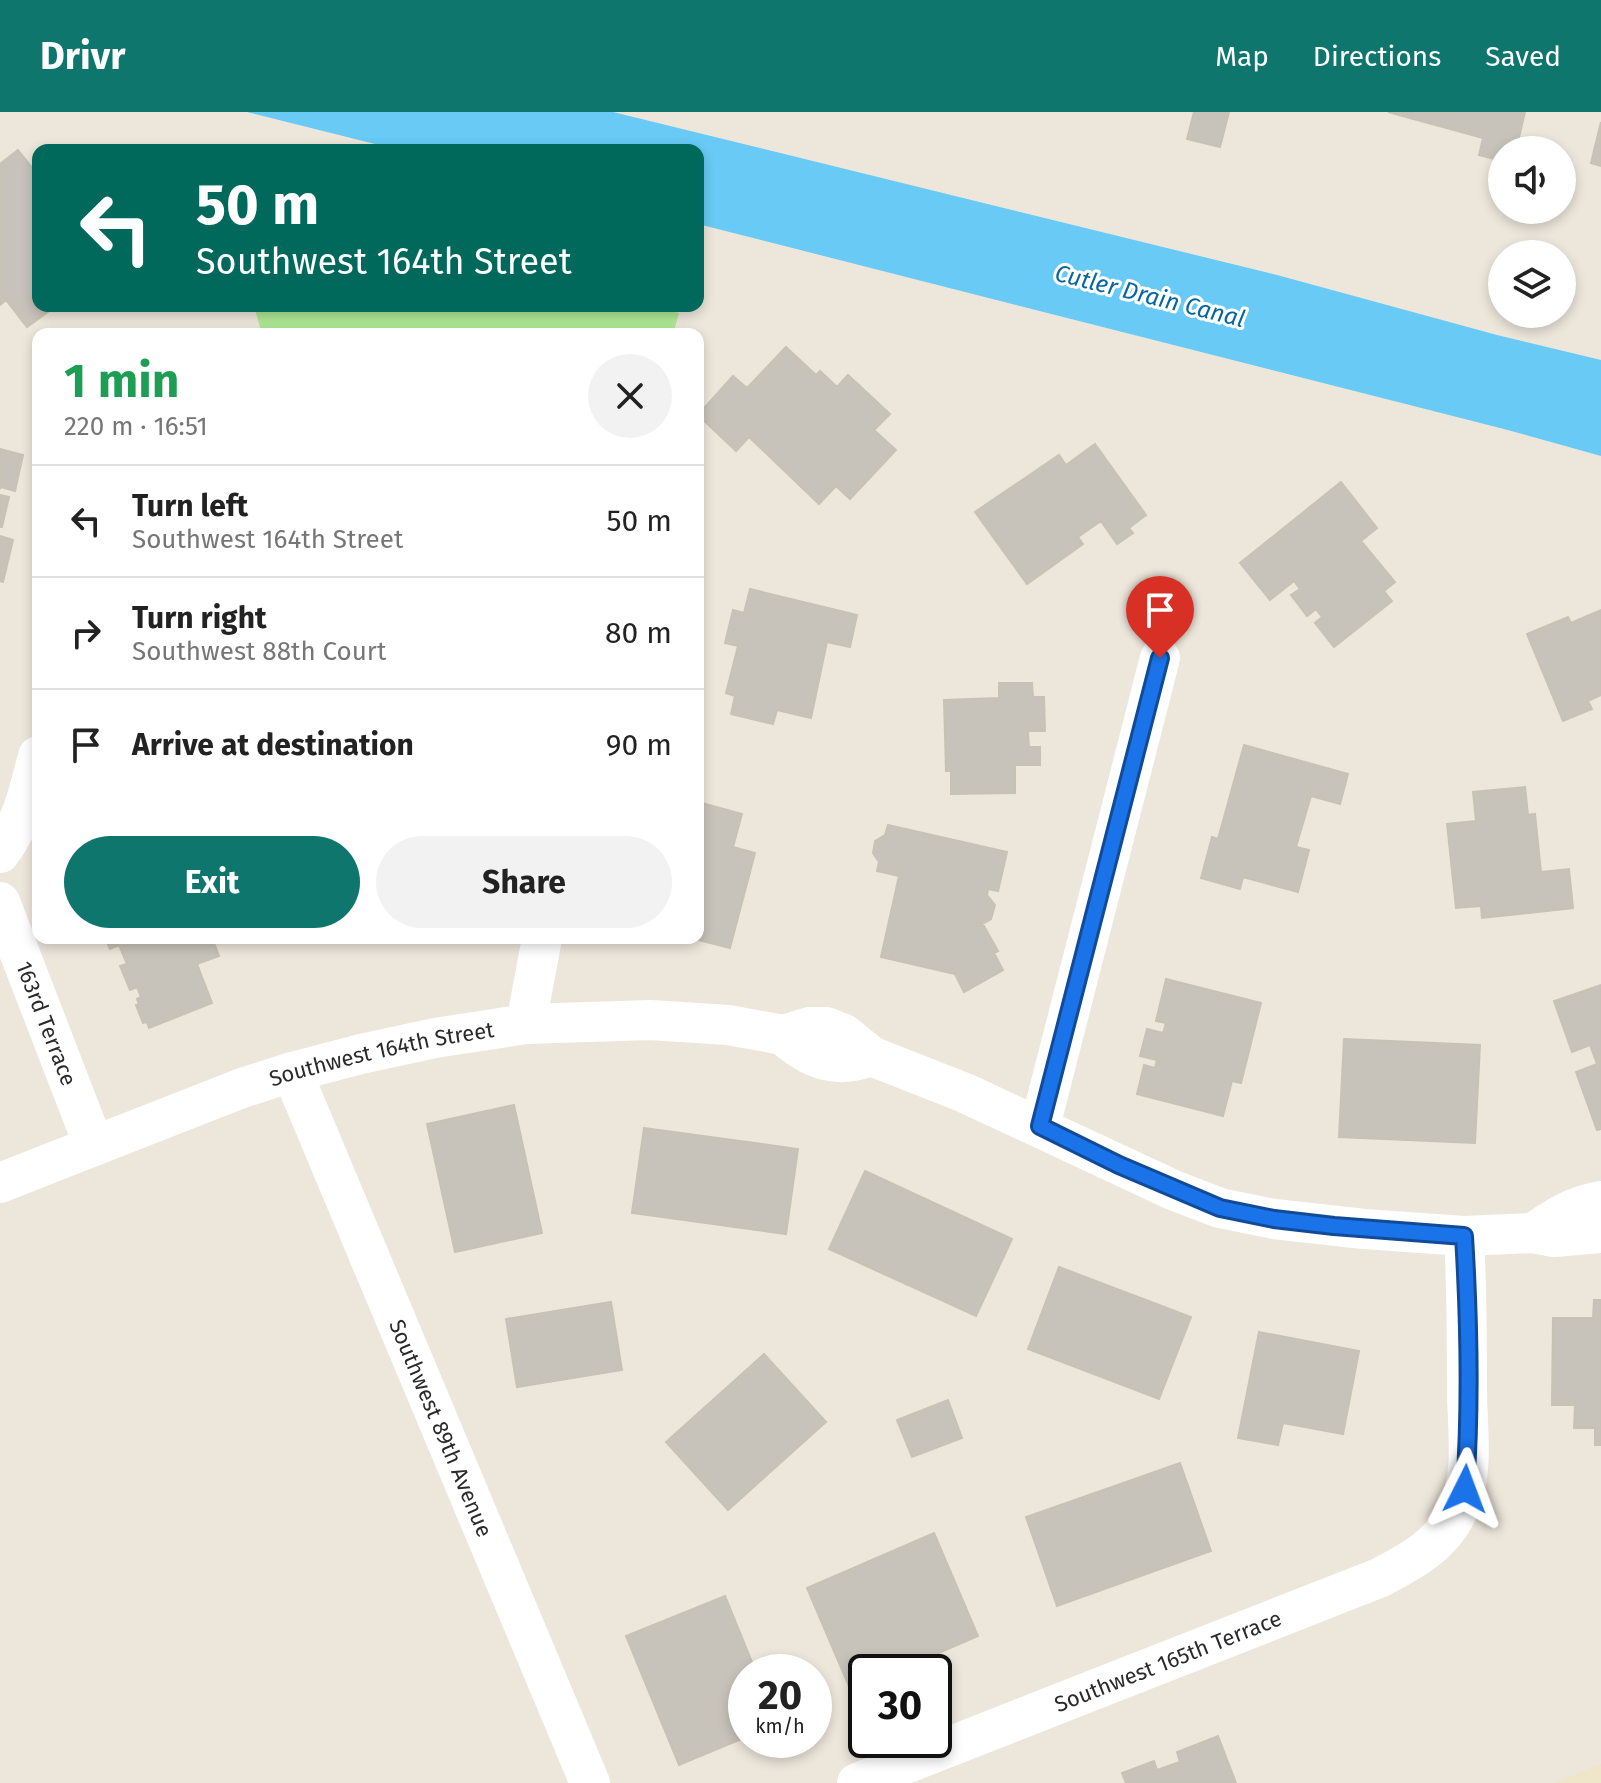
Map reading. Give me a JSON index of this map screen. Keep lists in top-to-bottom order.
{
  "streets": {
    "street": [
      "163rd Terrace",
      "Southwest 164th Street",
      "Southwest 89th Avenue",
      "Southwest 165th Terrace"
    ]
  },
  "crossings": [
    ["163rd Terrace", "Southwest 164th Street"],
    ["Southwest 164th Street", "Southwest 89th Avenue"],
    ["Southwest 164th Street", "Southwest 165th Terrace"]
  ],
  "water": ["Cutler Drain Canal"],
  "page": {
    "header": "Drivr",
    "nav": ["Map", "Directions", "Saved"],
    "turn": ["50 m", "Southwest 164th Street"],
    "heading": ["1 min", "220 m · 16:51"],
    "list": [
      {
        "name": "Turn left",
        "note": "Southwest 164th Street",
        "value": "50 m"
      },
      {
        "name": "Turn right",
        "note": "Southwest 88th Court",
        "value": "80 m"
      },
      {
        "name": "Arrive at destination",
        "value": "90 m"
      }
    ],
    "buttons": ["Exit", "Share"],
    "speed": "20 km/h",
    "limit": "30"
  }
}
